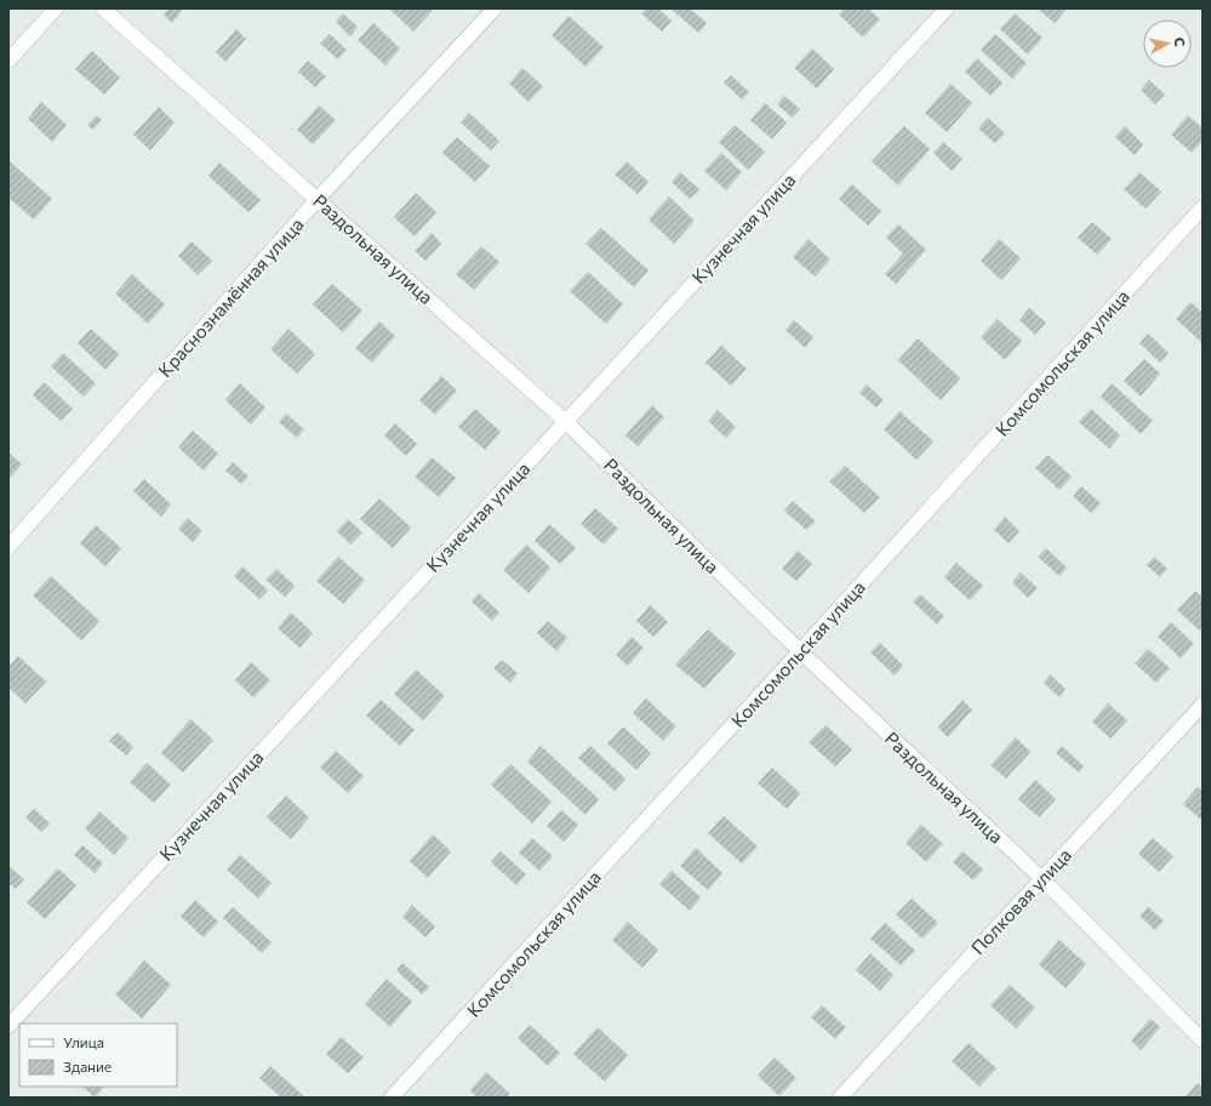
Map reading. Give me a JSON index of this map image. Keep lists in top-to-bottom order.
{
  "streets": {
    "street": [
      "Кузнечная улица",
      "Раздольная улица",
      "Краснознамённая улица",
      "Комсомольская улица",
      "Полковая улица"
    ]
  },
  "crossings": [
    ["Кузнечная улица", "Раздольная улица"],
    ["Раздольная улица", "Краснознамённая улица"],
    ["Раздольная улица", "Комсомольская улица"],
    ["Раздольная улица", "Полковая улица"]
  ],
  "legend": ["Улица", "Здание"],
  "north": "right"
}
